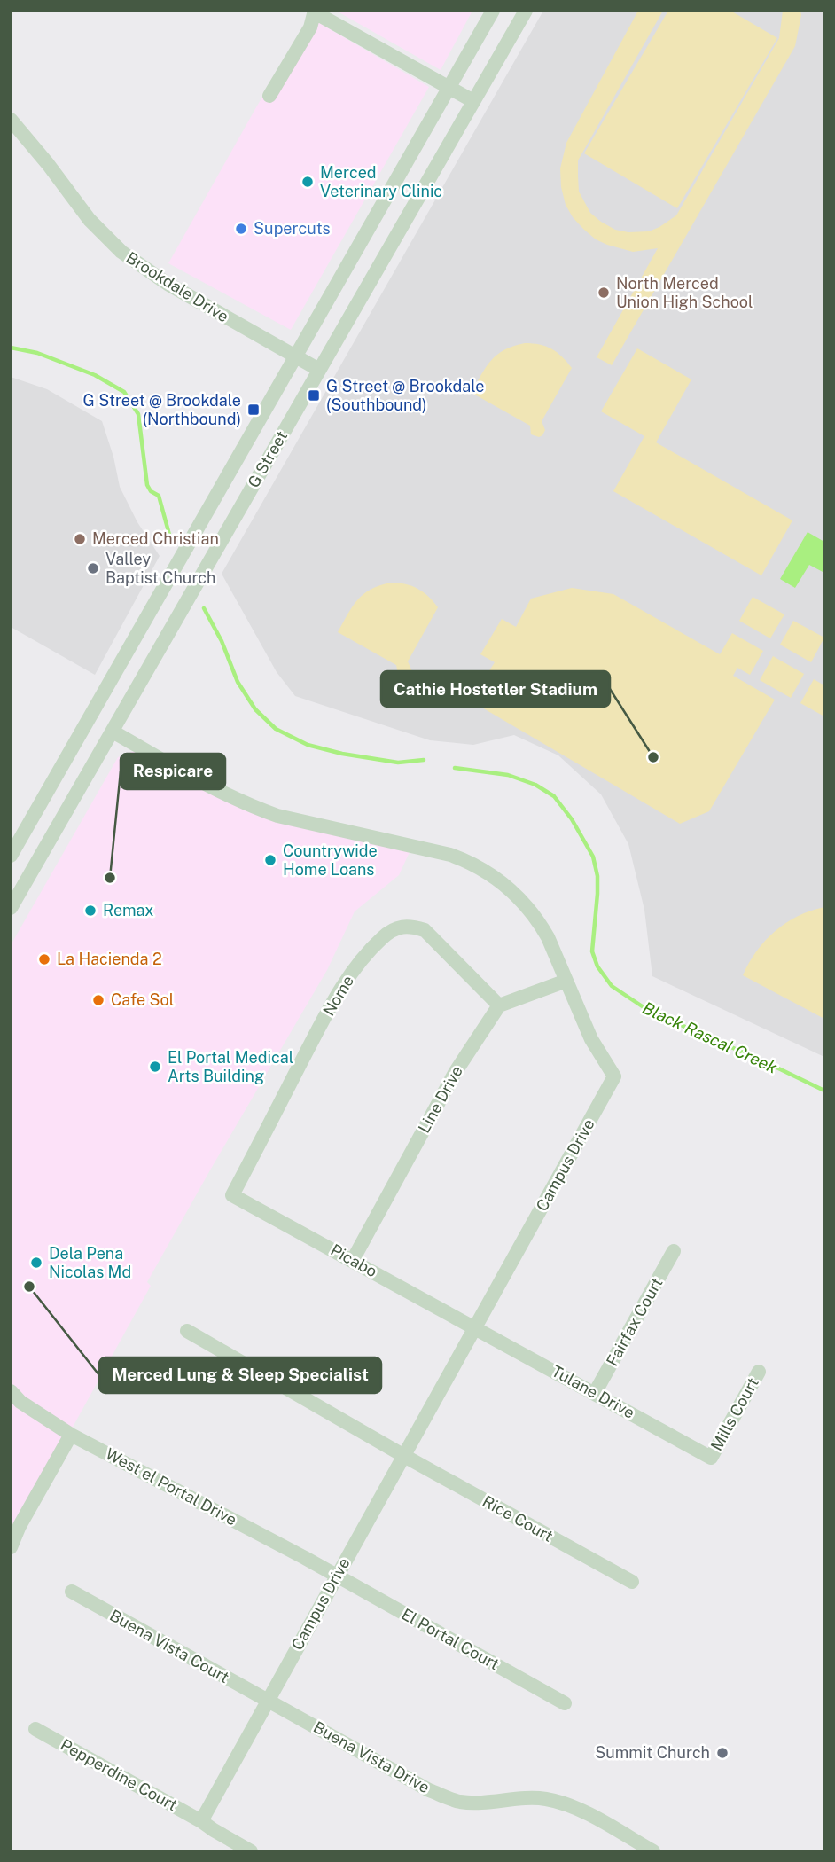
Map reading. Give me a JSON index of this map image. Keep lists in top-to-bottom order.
{
  "streets": {
    "street": [
      "Brookdale Drive",
      "G Street",
      "Nome",
      "Line Drive",
      "Campus Drive",
      "Picabo",
      "Fairfax Court",
      "Tulane Drive",
      "Mills Court",
      "West el Portal Drive",
      "Rice Court",
      "El Portal Court",
      "Buena Vista Court",
      "Buena Vista Drive",
      "Pepperdine Court"
    ]
  },
  "crossings": [
    ["Brookdale Drive", "G Street"],
    ["G Street", "Campus Drive"],
    ["Nome", "Line Drive"],
    ["Nome", "Picabo"],
    ["Line Drive", "Picabo"],
    ["Campus Drive", "Picabo"],
    ["Campus Drive", "Tulane Drive"],
    ["Campus Drive", "West el Portal Drive"],
    ["Campus Drive", "Rice Court"],
    ["Campus Drive", "El Portal Court"],
    ["Campus Drive", "Buena Vista Court"],
    ["Campus Drive", "Buena Vista Drive"],
    ["Campus Drive", "Pepperdine Court"],
    ["Picabo", "Tulane Drive"],
    ["Fairfax Court", "Tulane Drive"],
    ["Tulane Drive", "Mills Court"],
    ["West el Portal Drive", "El Portal Court"],
    ["Buena Vista Court", "Buena Vista Drive"]
  ],
  "water": ["Black Rascal Creek"],
  "places": {
    "other": [
      "Merced Veterinary Clinic",
      "Supercuts",
      "North Merced Union High School",
      "Merced Christian",
      "Valley Baptist Church",
      "Cathie Hostetler Stadium",
      "Countrywide Home Loans",
      "Respicare",
      "Remax",
      "La Hacienda 2",
      "Cafe Sol",
      "El Portal Medical Arts Building",
      "Dela Pena Nicolas Md",
      "Merced Lung & Sleep Specialist",
      "Summit Church"
    ],
    "transit": ["G Street @ Brookdale (Southbound)", "G Street @ Brookdale (Northbound)"]
  }
}
